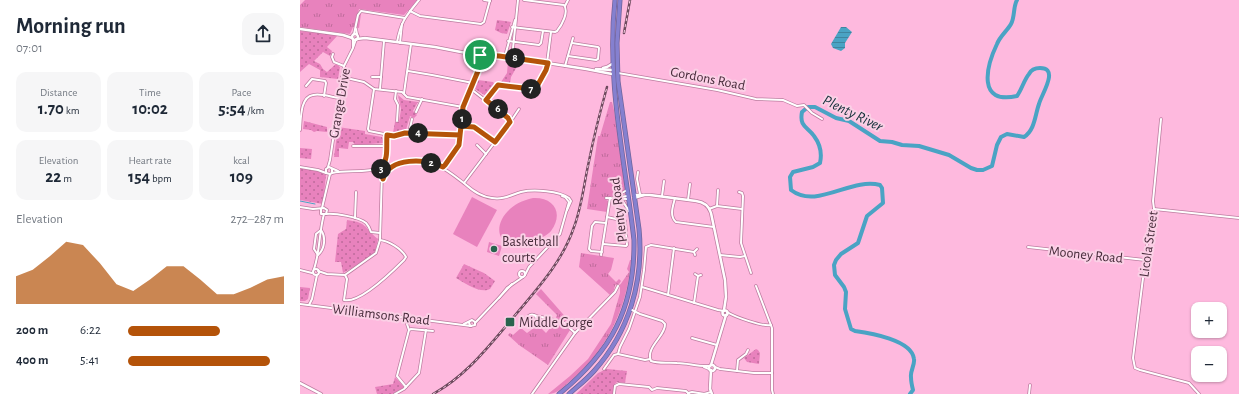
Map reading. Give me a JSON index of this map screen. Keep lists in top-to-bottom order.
{
  "streets": {
    "highway": ["Gordons Road", "Plenty Road"],
    "street": [
      "Grange Drive",
      "Licola Street",
      "Mooney Road",
      "Williamsons Road"
    ]
  },
  "crossings": [
    ["Gordons Road", "Grange Drive"],
    ["Gordons Road", "Plenty Road"],
    ["Licola Street", "Mooney Road"]
  ],
  "water": ["Plenty River"],
  "places": {
    "other": ["Basketball courts"],
    "transit": ["Middle Gorge"]
  },
  "page": {
    "heading": ["Morning run", "07:01"],
    "pins": [
      "8",
      "7",
      "6",
      "1",
      "4",
      "2",
      "3"
    ],
    "stats": [
      ["Distance", "1.70 km"],
      ["Time", "10:02"],
      ["Pace", "5:54 /km"],
      ["Elevation", "22 m"],
      ["Heart rate", "154 bpm"],
      ["kcal", "109"]
    ],
    "chart": ["Elevation", "272–287 m"],
    "map_buttons": ["+", "−"],
    "list": [
      {
        "name": "200 m",
        "note": "6:22"
      },
      {
        "name": "400 m",
        "note": "5:41"
      }
    ]
  }
}
